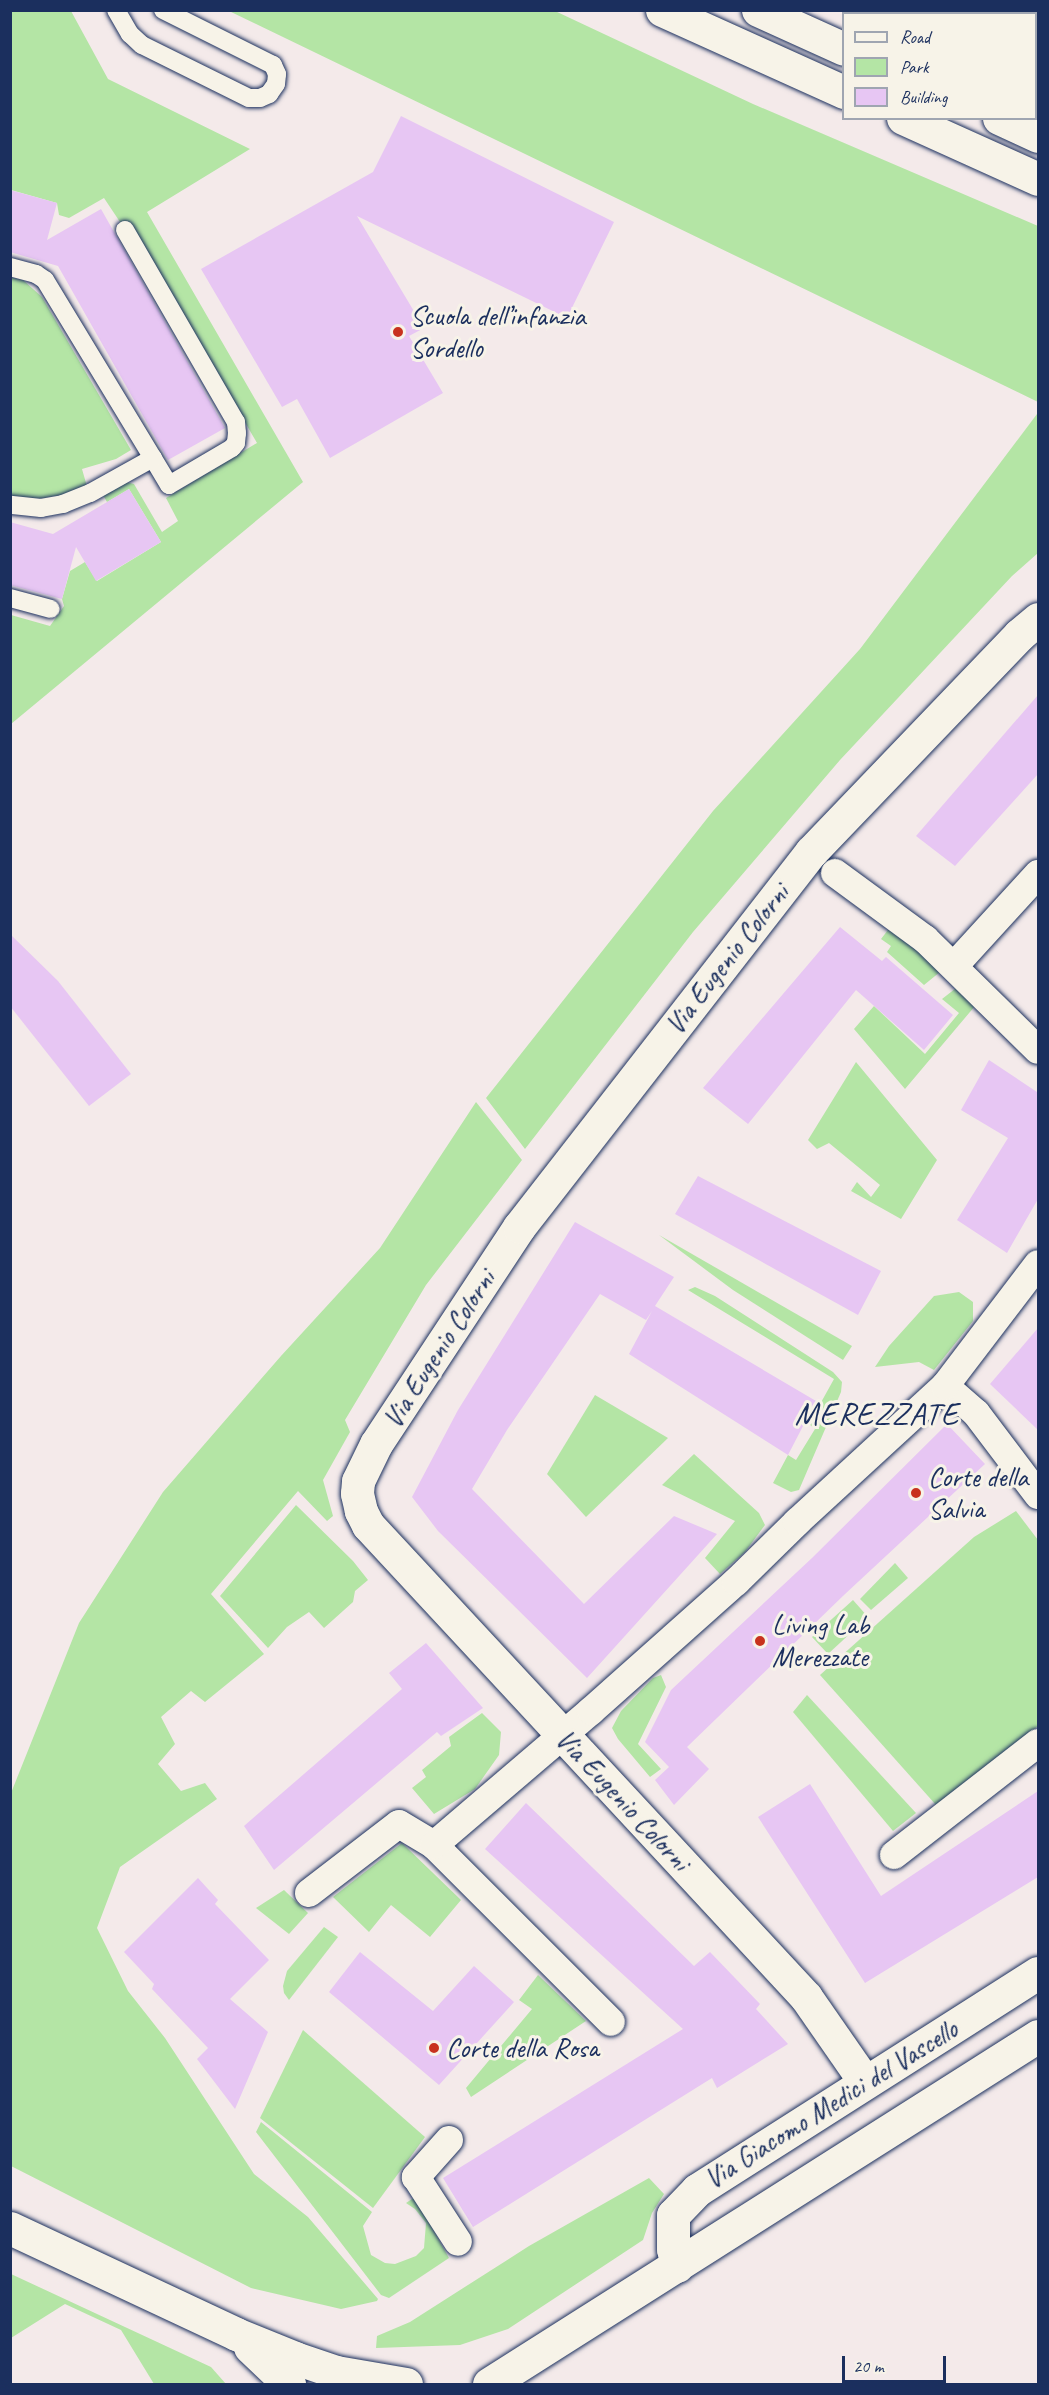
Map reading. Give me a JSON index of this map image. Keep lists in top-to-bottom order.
{
  "streets": {
    "street": ["Via Eugenio Colorni", "Via Giacomo Medici del Vascello"]
  },
  "crossings": [
    ["Via Eugenio Colorni", "Via Giacomo Medici del Vascello"]
  ],
  "districts": ["MEREZZATE"],
  "places": [
    "Scuola dell’infanzia Sordello",
    "Corte della Salvia",
    "Living Lab Merezzate",
    "Corte della Rosa"
  ],
  "legend": ["Road", "Park", "Building"],
  "scale_bar": "20 m"
}
